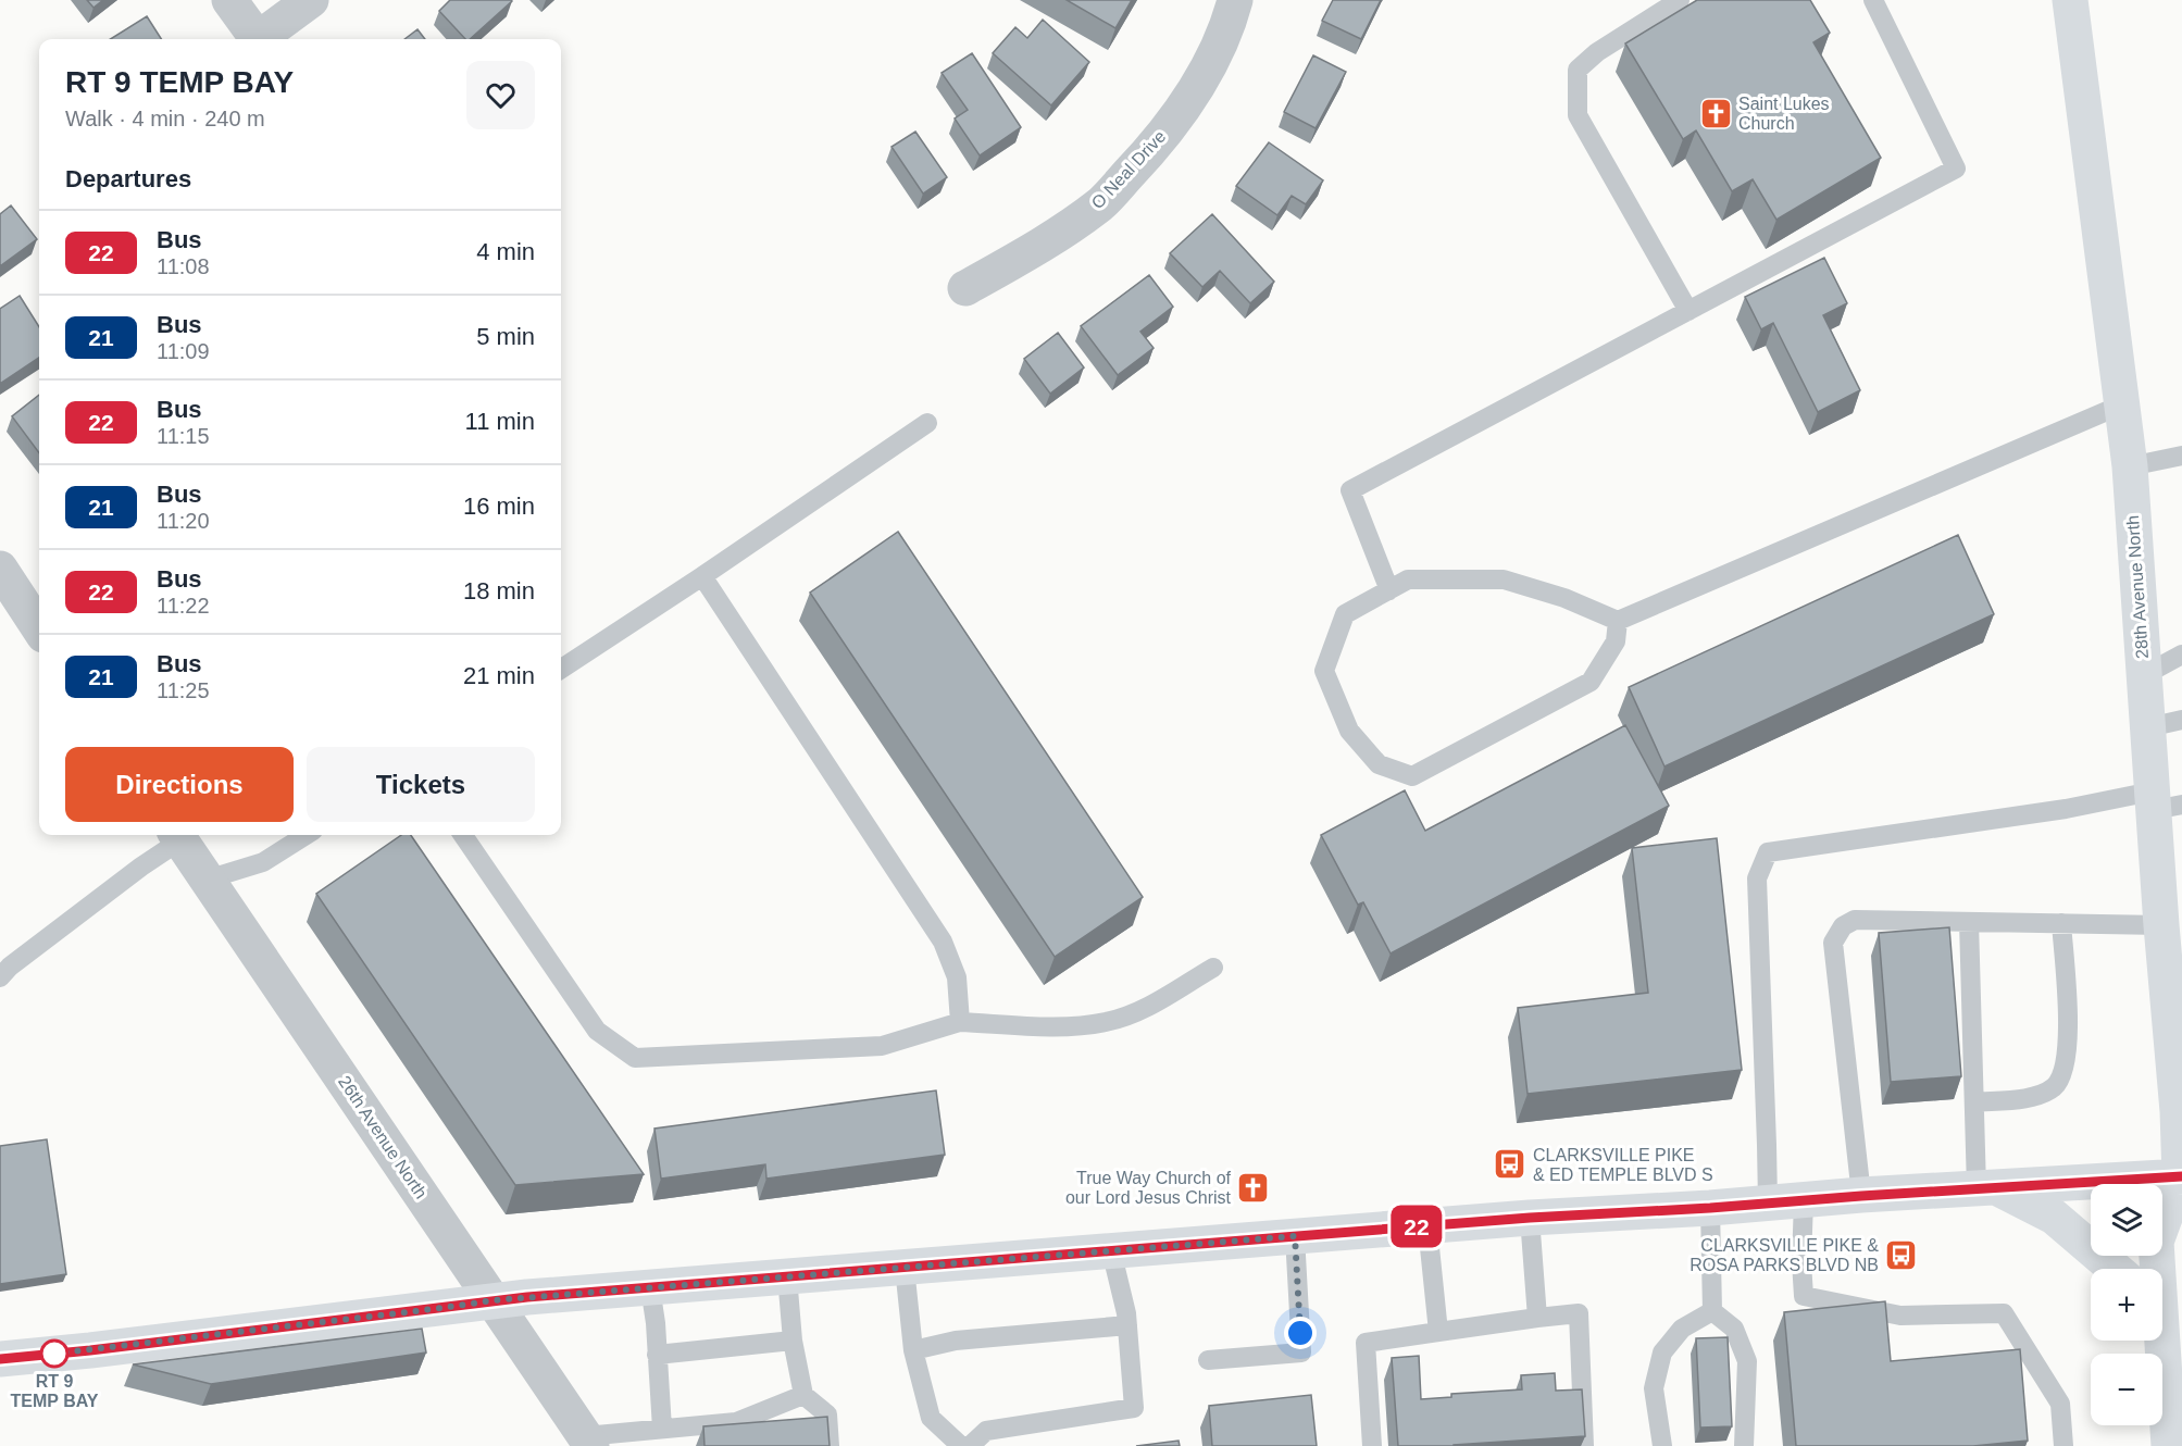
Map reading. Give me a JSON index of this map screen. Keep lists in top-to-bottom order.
{
  "streets": {
    "main road": ["28th Avenue North"],
    "street": ["O Neal Drive", "26th Avenue North"]
  },
  "places": {
    "church": ["Saint Lukes Church", "True Way Church of our Lord Jesus Christ"],
    "bus stop": ["CLARKSVILLE PIKE & ED TEMPLE BLVD S", "CLARKSVILLE PIKE & ROSA PARKS BLVD NB"],
    "other": ["RT 9 TEMP BAY"]
  },
  "lines": ["bus line 22"],
  "page": {
    "on_map": "22",
    "heading": [
      ["RT 9 TEMP BAY", "Walk · 4 min · 240 m"],
      "Departures"
    ],
    "list": [
      {
        "mark": "22",
        "name": "Bus",
        "note": "11:08",
        "value": "4 min"
      },
      {
        "mark": "21",
        "name": "Bus",
        "note": "11:09",
        "value": "5 min"
      },
      {
        "mark": "22",
        "name": "Bus",
        "note": "11:15",
        "value": "11 min"
      },
      {
        "mark": "21",
        "name": "Bus",
        "note": "11:20",
        "value": "16 min"
      },
      {
        "mark": "22",
        "name": "Bus",
        "note": "11:22",
        "value": "18 min"
      },
      {
        "mark": "21",
        "name": "Bus",
        "note": "11:25",
        "value": "21 min"
      }
    ],
    "buttons": ["Directions", "Tickets"],
    "map_buttons": ["+", "−"]
  }
}
